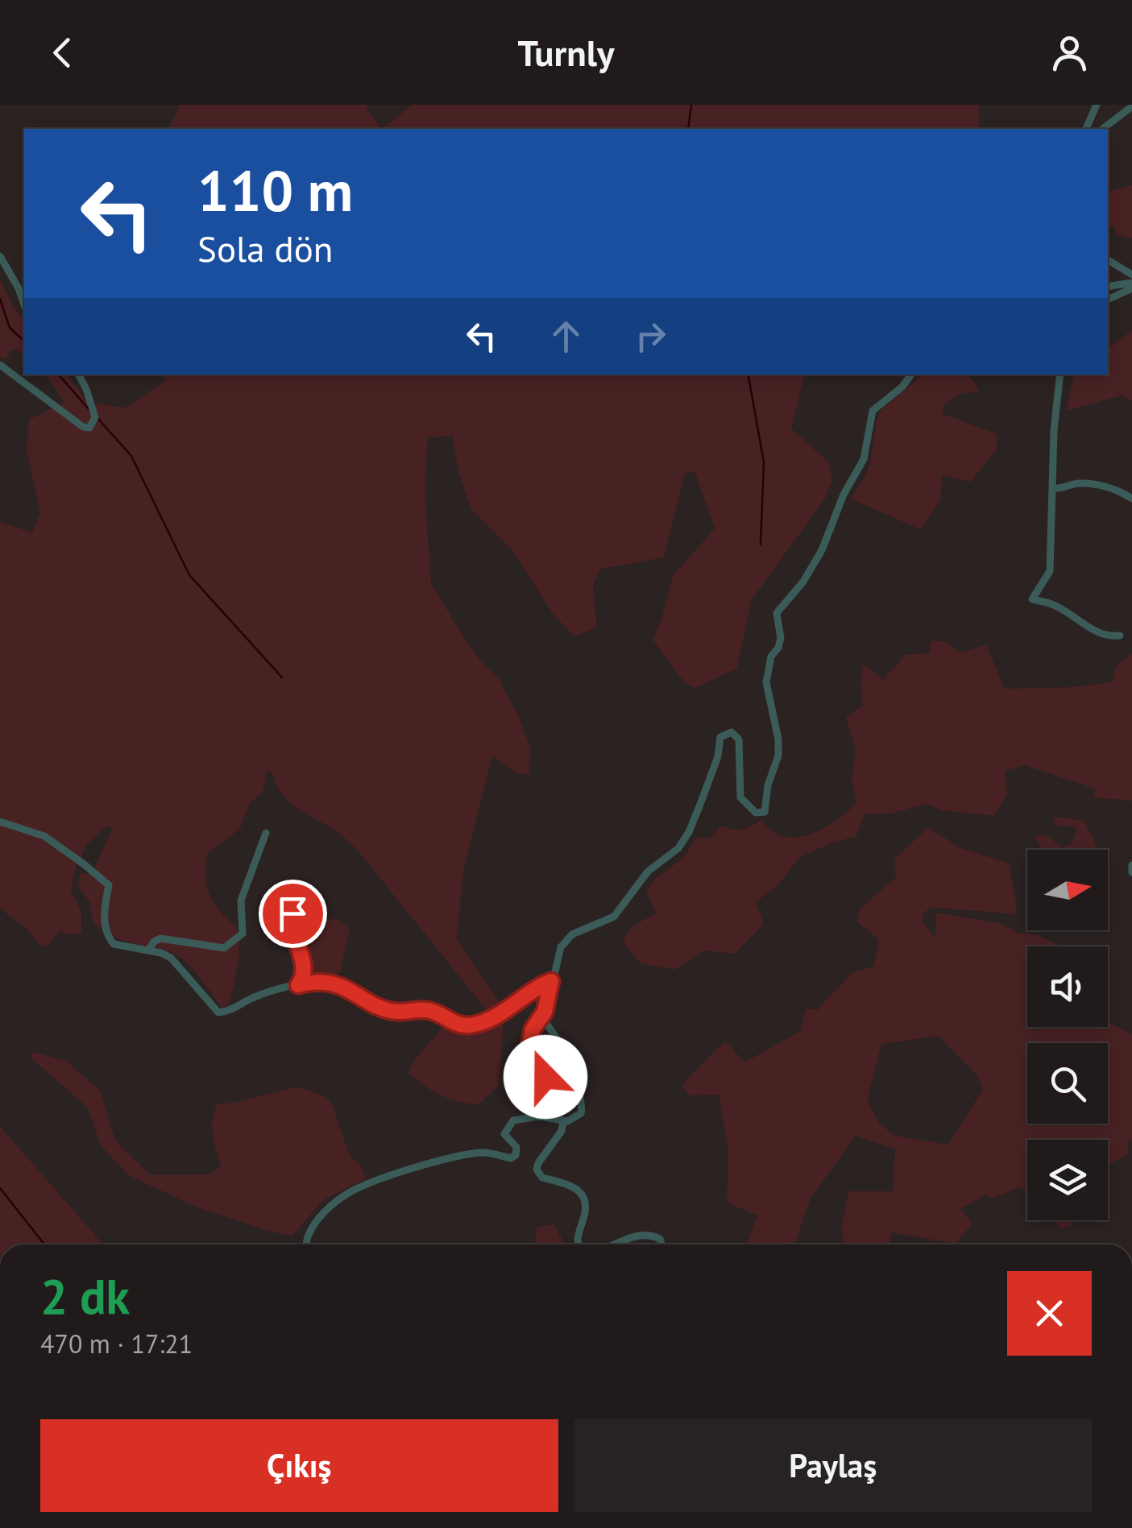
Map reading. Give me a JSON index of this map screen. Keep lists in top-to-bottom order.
{
  "north": "right",
  "page": {
    "header": "Turnly",
    "turn": ["110 m", "Sola dön"],
    "heading": ["2 dk", "470 m · 17:21"],
    "buttons": ["Çıkış", "Paylaş"]
  }
}
